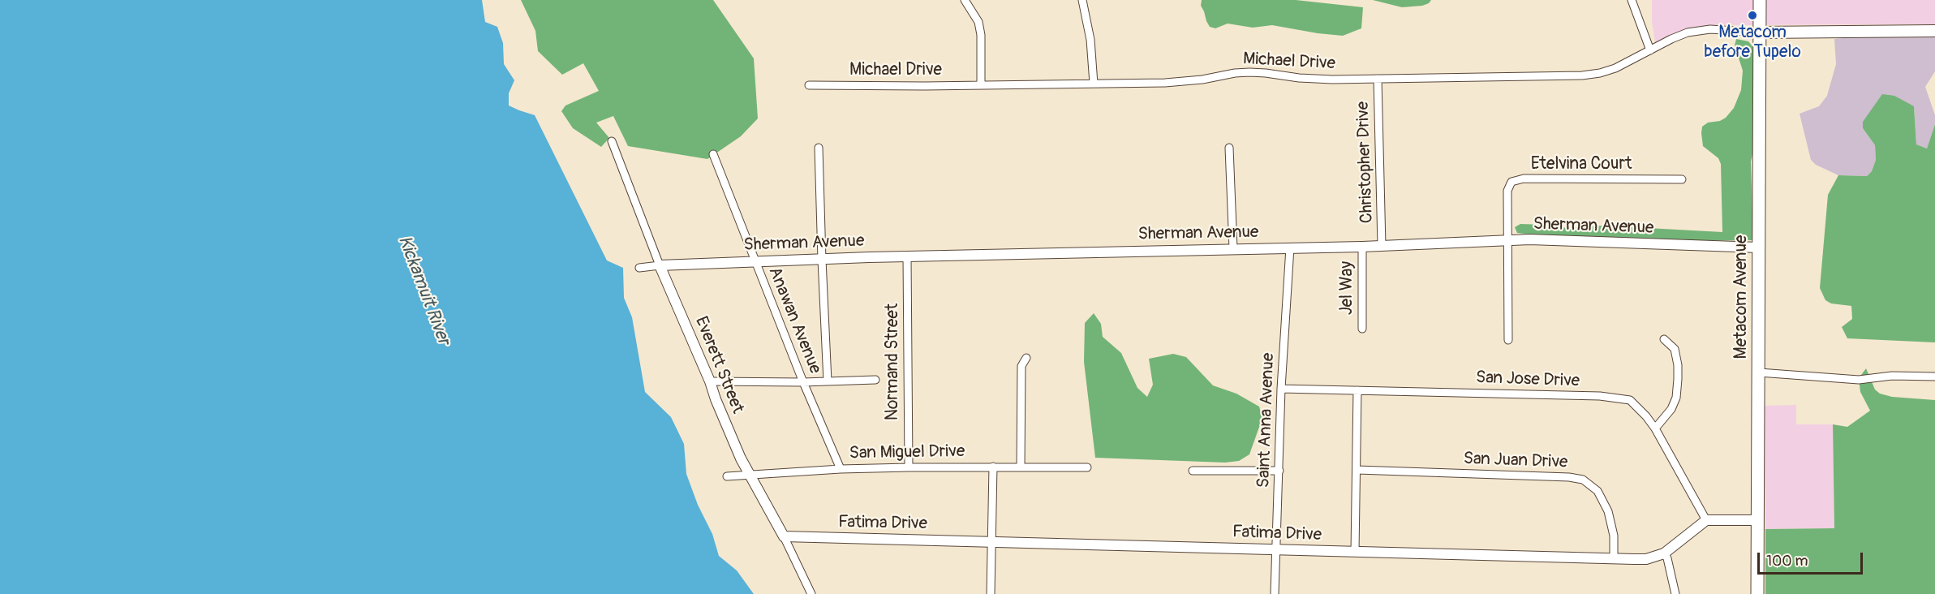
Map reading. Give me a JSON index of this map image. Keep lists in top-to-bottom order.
{
  "streets": {
    "main road": ["Metacom Avenue"],
    "street": [
      "Michael Drive",
      "Christopher Drive",
      "Etelvina Court",
      "Sherman Avenue",
      "Jel Way",
      "Anawan Avenue",
      "Normand Street",
      "Everett Street",
      "San Jose Drive",
      "Saint Anna Avenue",
      "San Miguel Drive",
      "San Juan Drive",
      "Fatima Drive"
    ]
  },
  "crossings": [
    ["Michael Drive", "Christopher Drive"],
    ["Michael Drive", "Metacom Avenue"],
    ["Christopher Drive", "Sherman Avenue"],
    ["Etelvina Court", "Sherman Avenue"],
    ["Sherman Avenue", "Jel Way"],
    ["Sherman Avenue", "Metacom Avenue"],
    ["Sherman Avenue", "Anawan Avenue"],
    ["Sherman Avenue", "Normand Street"],
    ["Sherman Avenue", "Everett Street"],
    ["Sherman Avenue", "Saint Anna Avenue"],
    ["Anawan Avenue", "San Miguel Drive"],
    ["Normand Street", "San Miguel Drive"],
    ["Everett Street", "San Miguel Drive"],
    ["Everett Street", "Fatima Drive"],
    ["San Jose Drive", "Saint Anna Avenue"],
    ["San Jose Drive", "Fatima Drive"],
    ["Saint Anna Avenue", "Fatima Drive"],
    ["San Juan Drive", "Fatima Drive"]
  ],
  "water": ["Kickamuit River"],
  "places": ["Metacom before Tupelo"],
  "scale_bar": "100 m"
}
